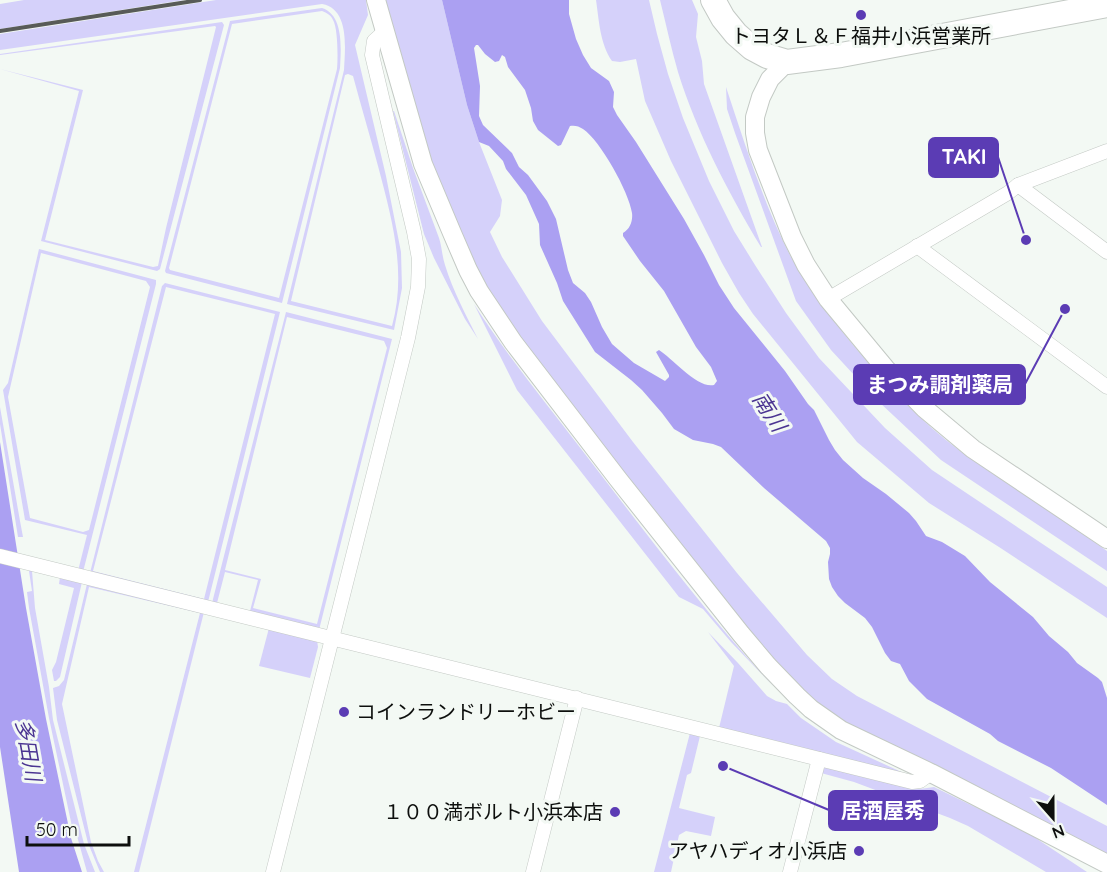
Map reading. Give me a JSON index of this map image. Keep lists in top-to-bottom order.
{
  "water": ["南川", "多田川"],
  "places": [
    "トヨタＬ＆Ｆ福井小浜営業所",
    "TAKI",
    "まつみ調剤薬局",
    "コインランドリーホビー",
    "居酒屋秀",
    "１００満ボルト小浜本店",
    "アヤハディオ小浜店"
  ],
  "scale_bar": "50 m",
  "north": "bottom"
}
